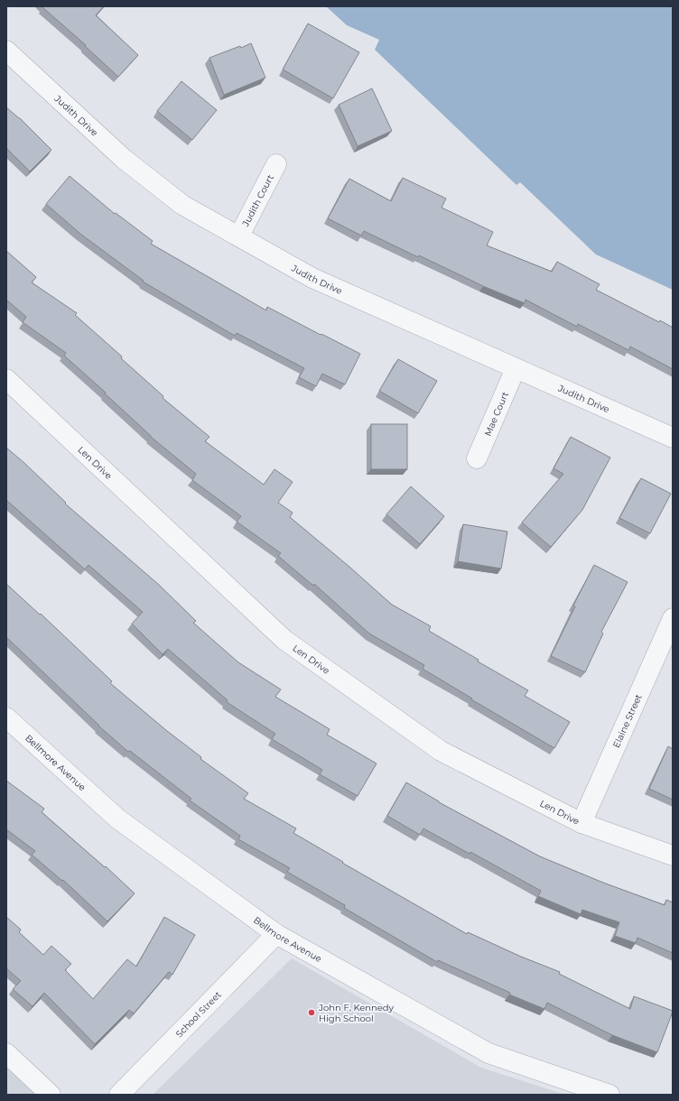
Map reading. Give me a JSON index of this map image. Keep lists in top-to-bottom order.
{
  "streets": {
    "street": [
      "Judith Drive",
      "Judith Court",
      "Mae Court",
      "Len Drive",
      "Elaine Street",
      "Bellmore Avenue",
      "School Street"
    ]
  },
  "crossings": [
    ["Judith Drive", "Judith Court"],
    ["Judith Drive", "Mae Court"],
    ["Len Drive", "Elaine Street"],
    ["Bellmore Avenue", "School Street"]
  ],
  "places": ["John F. Kennedy High School"]
}
